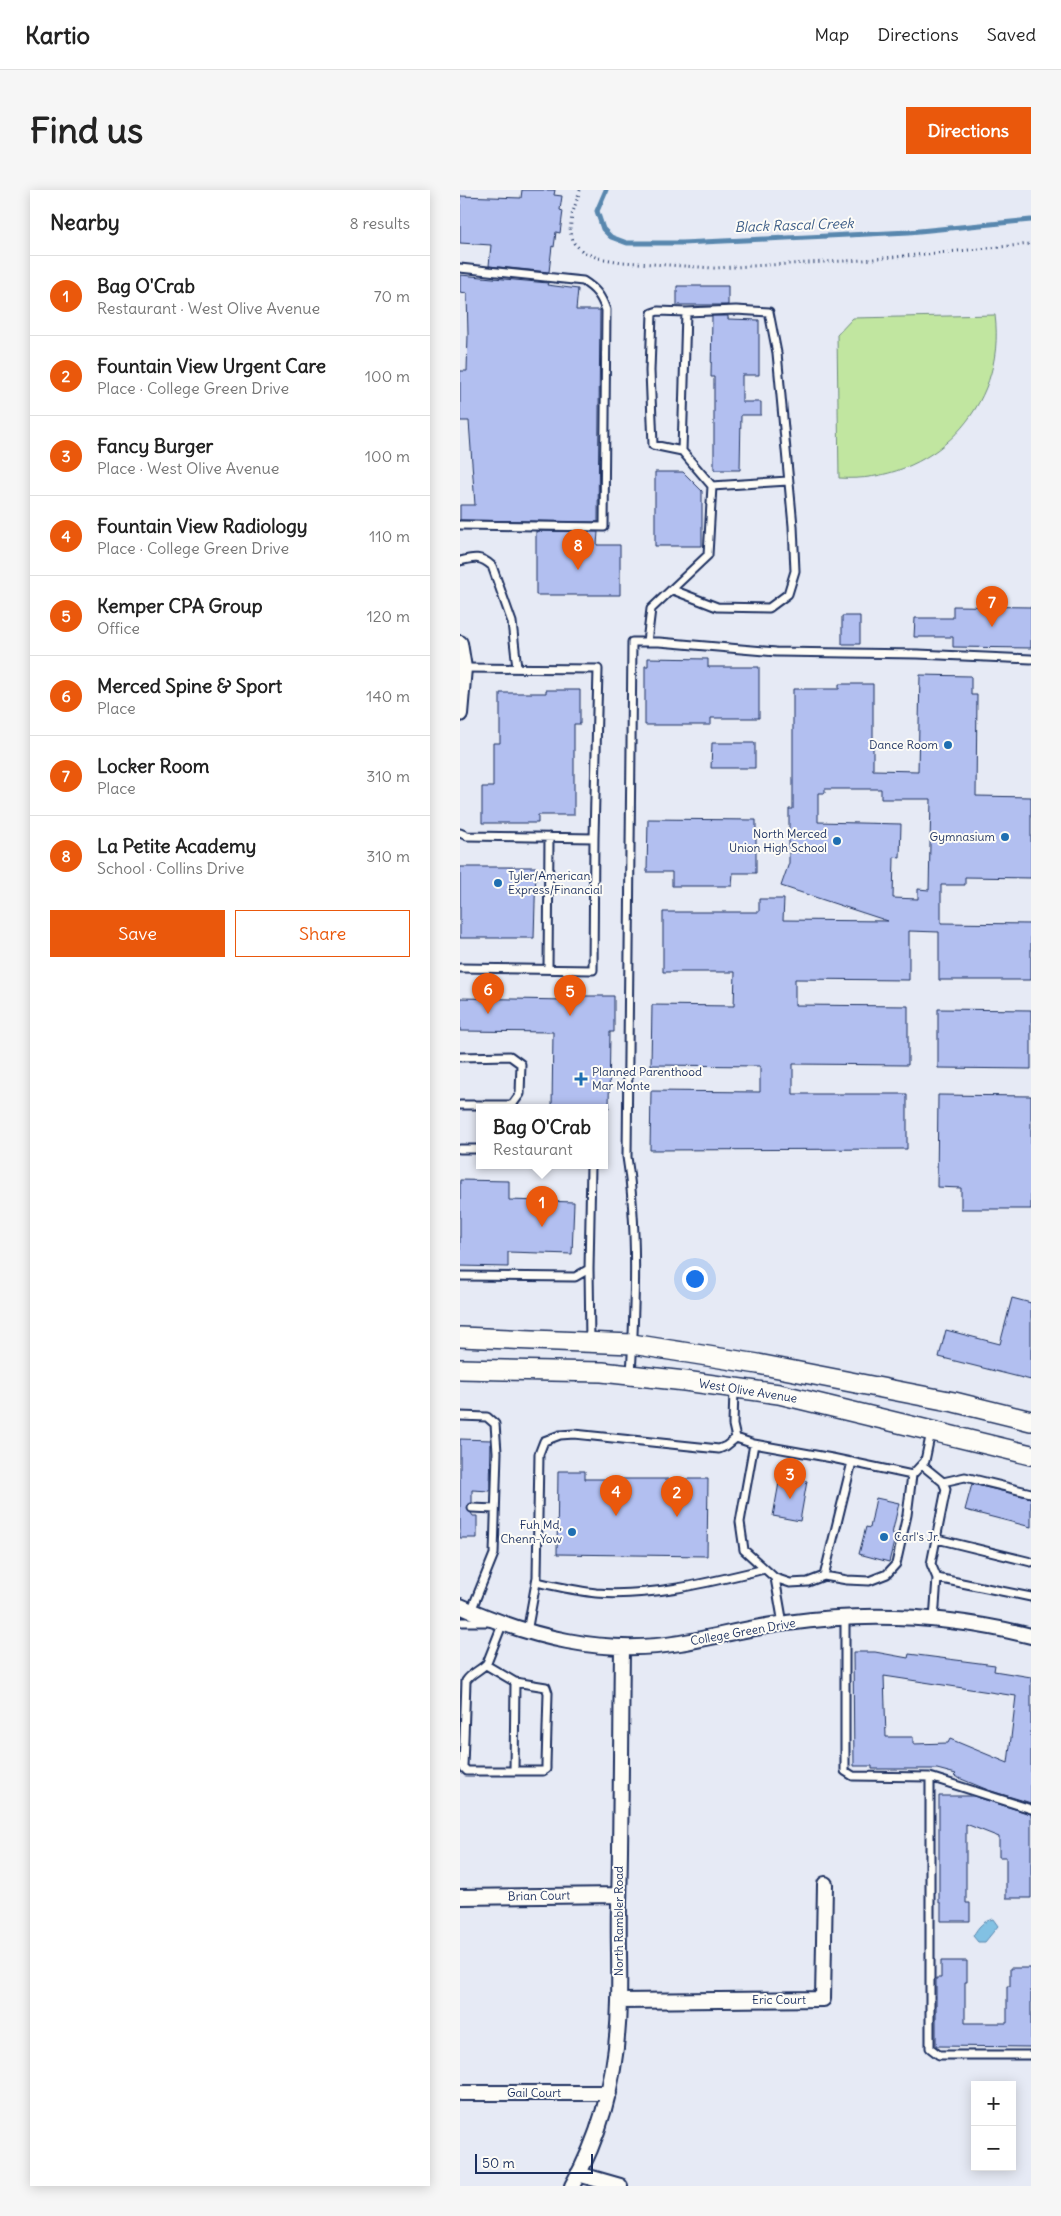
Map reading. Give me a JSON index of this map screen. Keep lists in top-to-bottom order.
{
  "streets": {
    "main road": ["West Olive Avenue"],
    "street": [
      "College Green Drive",
      "Brian Court",
      "North Rambler Road",
      "Eric Court",
      "Gail Court"
    ]
  },
  "crossings": [
    ["College Green Drive", "North Rambler Road"],
    ["Brian Court", "North Rambler Road"],
    ["North Rambler Road", "Eric Court"],
    ["North Rambler Road", "Gail Court"]
  ],
  "water": ["Black Rascal Creek"],
  "places": {
    "other": [
      "Dance Room",
      "Gymnasium",
      "North Merced Union High School",
      "Tyler/American Express/Financial",
      "Fuh Md, Chenn-Yow",
      "Carl's Jr."
    ],
    "health": ["Planned Parenthood Mar Monte"]
  },
  "scale_bar": "50 m",
  "page": {
    "header": "Kartio",
    "nav": ["Map", "Directions", "Saved"],
    "buttons": [
      "Directions",
      ["Save", "Share"]
    ],
    "title": "Find us",
    "heading": ["Nearby", "8 results"],
    "list": [
      {
        "mark": "1",
        "name": "Bag O'Crab",
        "note": "Restaurant · West Olive Avenue",
        "value": "70 m"
      },
      {
        "mark": "2",
        "name": "Fountain View Urgent Care",
        "note": "Place · College Green Drive",
        "value": "100 m"
      },
      {
        "mark": "3",
        "name": "Fancy Burger",
        "note": "Place · West Olive Avenue",
        "value": "100 m"
      },
      {
        "mark": "4",
        "name": "Fountain View Radiology",
        "note": "Place · College Green Drive",
        "value": "110 m"
      },
      {
        "mark": "5",
        "name": "Kemper CPA Group",
        "note": "Office",
        "value": "120 m"
      },
      {
        "mark": "6",
        "name": "Merced Spine & Sport",
        "note": "Place",
        "value": "140 m"
      },
      {
        "mark": "7",
        "name": "Locker Room",
        "note": "Place",
        "value": "310 m"
      },
      {
        "mark": "8",
        "name": "La Petite Academy",
        "note": "School · Collins Drive",
        "value": "310 m"
      }
    ],
    "pins": [
      "8",
      "7",
      "6",
      "5",
      "1",
      "3",
      "4",
      "2"
    ],
    "popup": ["Bag O'Crab", "Restaurant"],
    "map_buttons": ["+", "−"],
    "scale": "50 m"
  }
}
